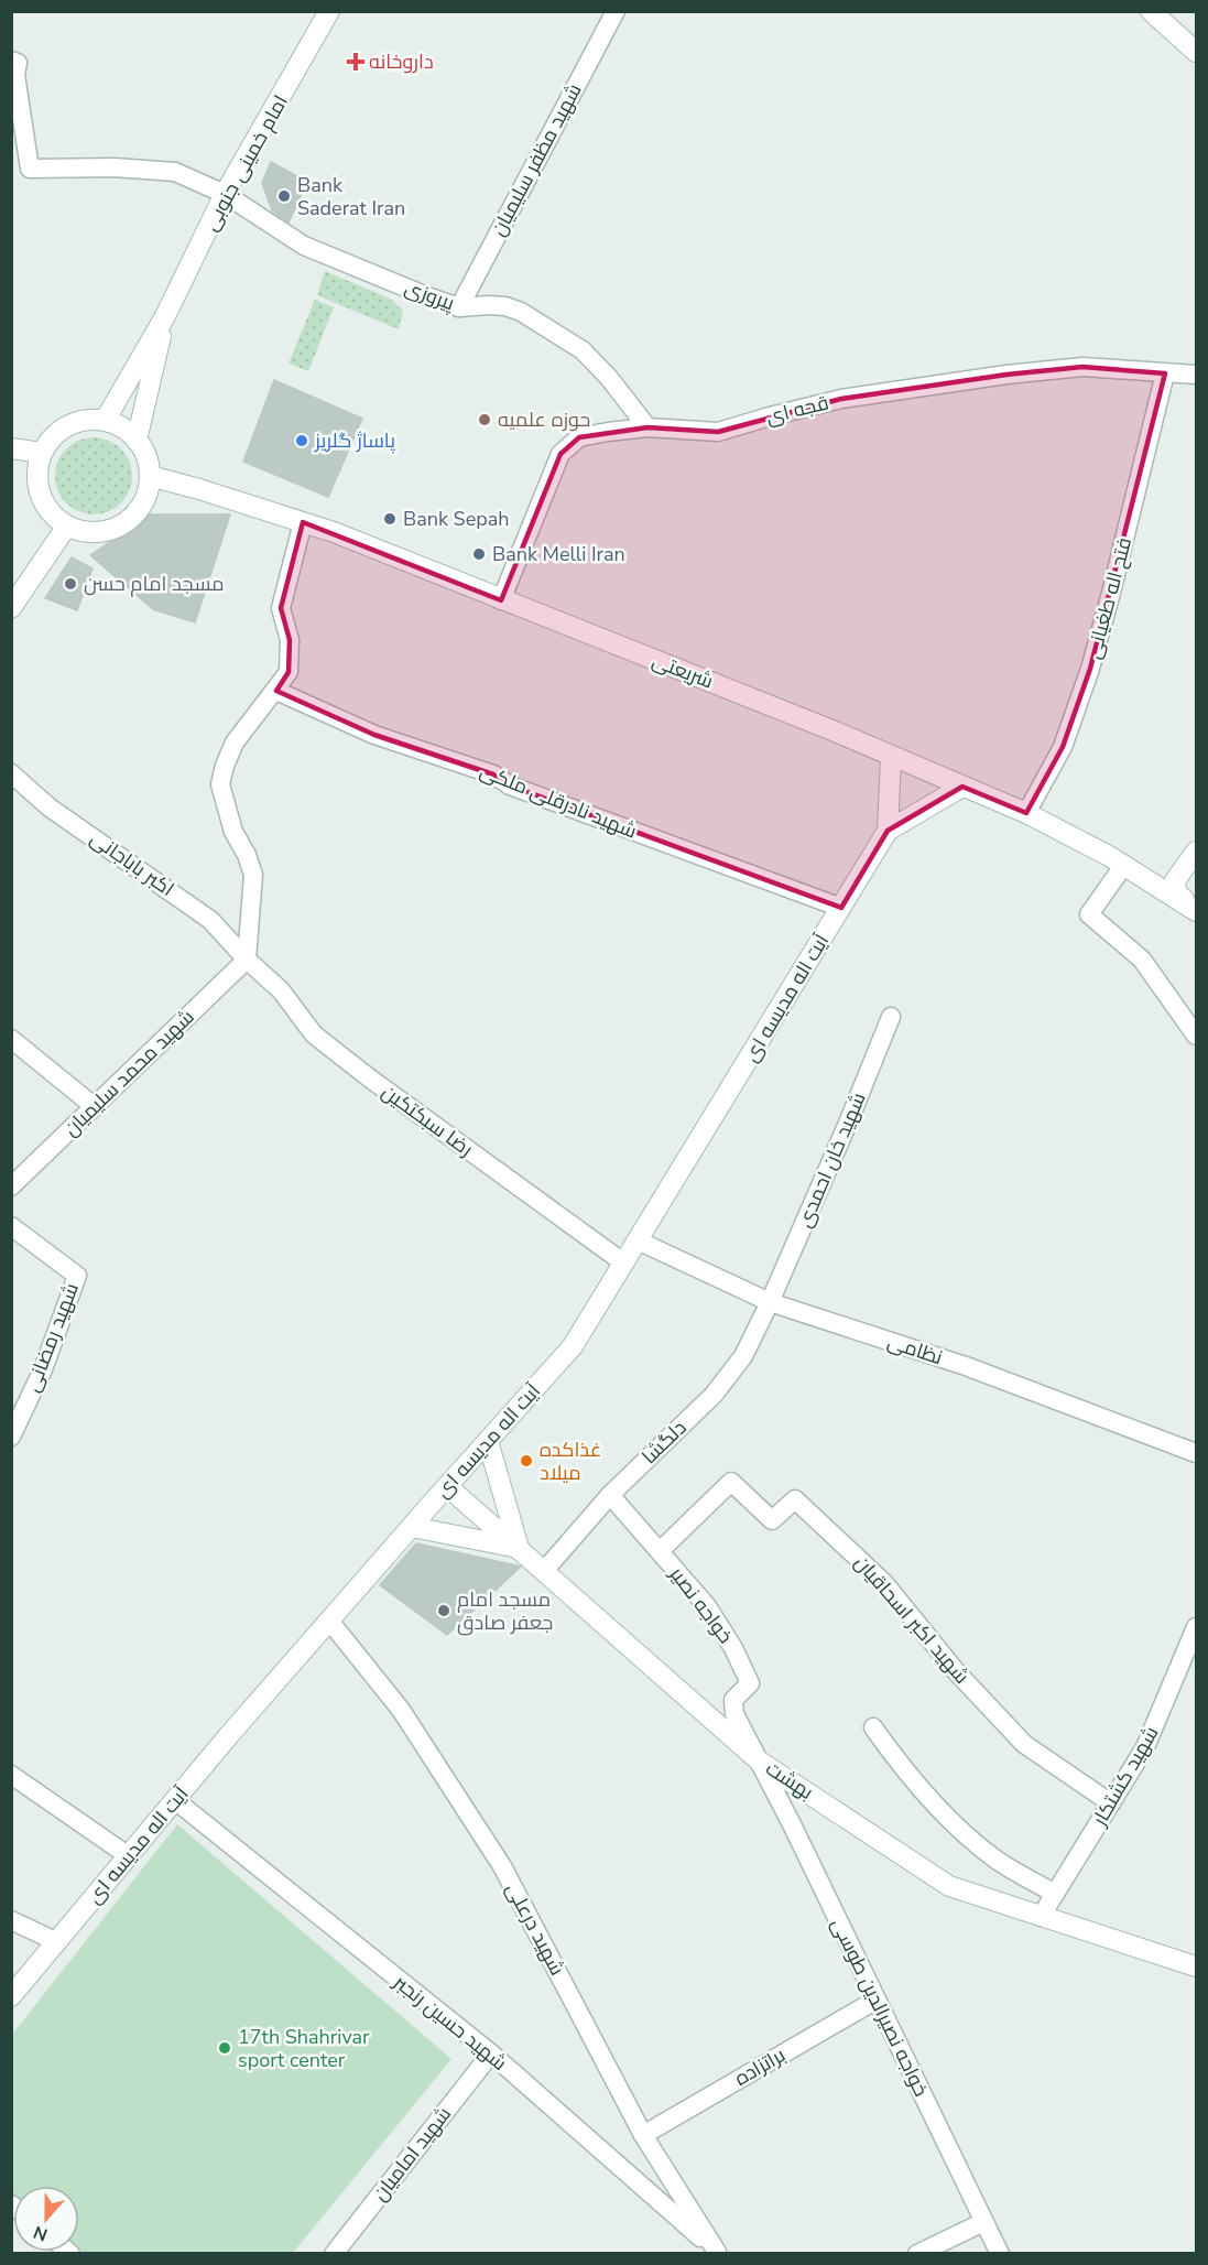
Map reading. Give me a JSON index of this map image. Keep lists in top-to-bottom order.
{
  "streets": {
    "street": [
      "شهید مظفر سلیمیان",
      "امام خمینی جنوبی",
      "پیروزی",
      "قجه ای",
      "فتح اله طغیانی",
      "شریعتی",
      "شهید نادرقلی ملکی",
      "اکبر باباجانی",
      "آیت اله مدیسه ای",
      "شهید محمد سلیمیان",
      "رضا سبکتکین",
      "شهید خان احمدی",
      "شهید رمضانی",
      "نظامی",
      "دلگشا",
      "خواجه نصیر",
      "شهید اکبر اسحاقیان",
      "شهید کشتکار",
      "بهشت",
      "شهید درعلی",
      "خواجه نصیرالدین طوسی",
      "شهید حسین رنجبر",
      "براتزاده",
      "شهید امامیان"
    ]
  },
  "crossings": [
    ["شهید مظفر سلیمیان", "پیروزی"],
    ["امام خمینی جنوبی", "پیروزی"],
    ["پیروزی", "قجه ای"],
    ["قجه ای", "فتح اله طغیانی"],
    ["قجه ای", "شریعتی"],
    ["فتح اله طغیانی", "شریعتی"],
    ["شهید نادرقلی ملکی", "آیت اله مدیسه ای"],
    ["اکبر باباجانی", "شهید محمد سلیمیان"],
    ["اکبر باباجانی", "رضا سبکتکین"],
    ["آیت اله مدیسه ای", "رضا سبکتکین"],
    ["آیت اله مدیسه ای", "نظامی"],
    ["آیت اله مدیسه ای", "بهشت"],
    ["آیت اله مدیسه ای", "شهید درعلی"],
    ["آیت اله مدیسه ای", "شهید حسین رنجبر"],
    ["شهید محمد سلیمیان", "رضا سبکتکین"],
    ["شهید خان احمدی", "نظامی"],
    ["شهید خان احمدی", "دلگشا"],
    ["نظامی", "دلگشا"],
    ["دلگشا", "خواجه نصیر"],
    ["دلگشا", "بهشت"],
    ["خواجه نصیر", "شهید اکبر اسحاقیان"],
    ["خواجه نصیر", "بهشت"],
    ["خواجه نصیر", "خواجه نصیرالدین طوسی"],
    ["شهید اکبر اسحاقیان", "شهید کشتکار"],
    ["شهید کشتکار", "بهشت"],
    ["بهشت", "خواجه نصیرالدین طوسی"],
    ["شهید درعلی", "شهید حسین رنجبر"],
    ["شهید درعلی", "براتزاده"],
    ["خواجه نصیرالدین طوسی", "براتزاده"],
    ["شهید حسین رنجبر", "شهید امامیان"]
  ],
  "places": {
    "health": ["داروخانه"],
    "other": [
      "Bank Saderat Iran",
      "حوزه علمیه",
      "پاساژ گلریز",
      "Bank Sepah",
      "Bank Melli Iran",
      "مسجد امام حسن",
      "غذاکده میلاد",
      "مسجد امام جعفر صادق",
      "17th Shahrivar sport center"
    ]
  },
  "north": "bottom"
}
